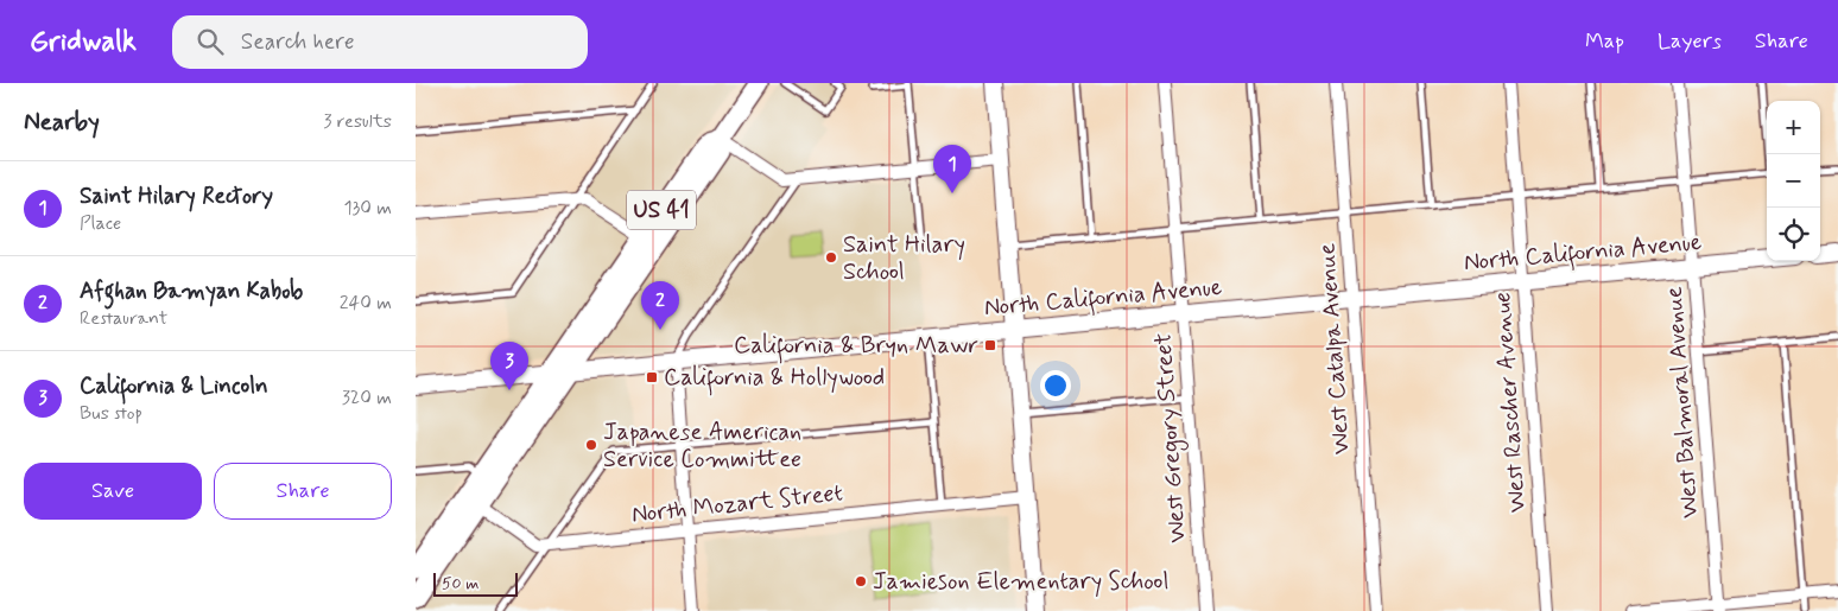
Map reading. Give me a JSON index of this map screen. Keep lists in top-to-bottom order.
{
  "streets": {
    "main road": ["US 41", "North California Avenue"],
    "street": [
      "West Catalpa Avenue",
      "West Rascher Avenue",
      "West Balmoral Avenue",
      "West Gregory Street",
      "North Mozart Street"
    ]
  },
  "crossings": [
    ["US 41", "North California Avenue"],
    ["US 41", "North Mozart Street"],
    ["North California Avenue", "West Catalpa Avenue"],
    ["North California Avenue", "West Rascher Avenue"],
    ["North California Avenue", "West Balmoral Avenue"],
    ["North California Avenue", "West Gregory Street"]
  ],
  "places": {
    "other": ["Saint Hilary School", "Japanese American Service Committee", "Jamieson Elementary School"],
    "transit": ["California & Bryn Mawr", "California & Hollywood"]
  },
  "scale_bar": "50 m",
  "page": {
    "header": "Gridwalk",
    "search": "Search here",
    "nav": ["Map", "Layers", "Share"],
    "heading": ["Nearby", "3 results"],
    "map_buttons": ["+", "−"],
    "pins": ["1", "2", "3"],
    "list": [
      {
        "mark": "1",
        "name": "Saint Hilary Rectory",
        "note": "Place",
        "value": "130 m"
      },
      {
        "mark": "2",
        "name": "Afghan Bamyan Kabob",
        "note": "Restaurant",
        "value": "240 m"
      },
      {
        "mark": "3",
        "name": "California & Lincoln",
        "note": "Bus stop",
        "value": "320 m"
      }
    ],
    "buttons": ["Save", "Share"],
    "scale": "50 m"
  }
}
